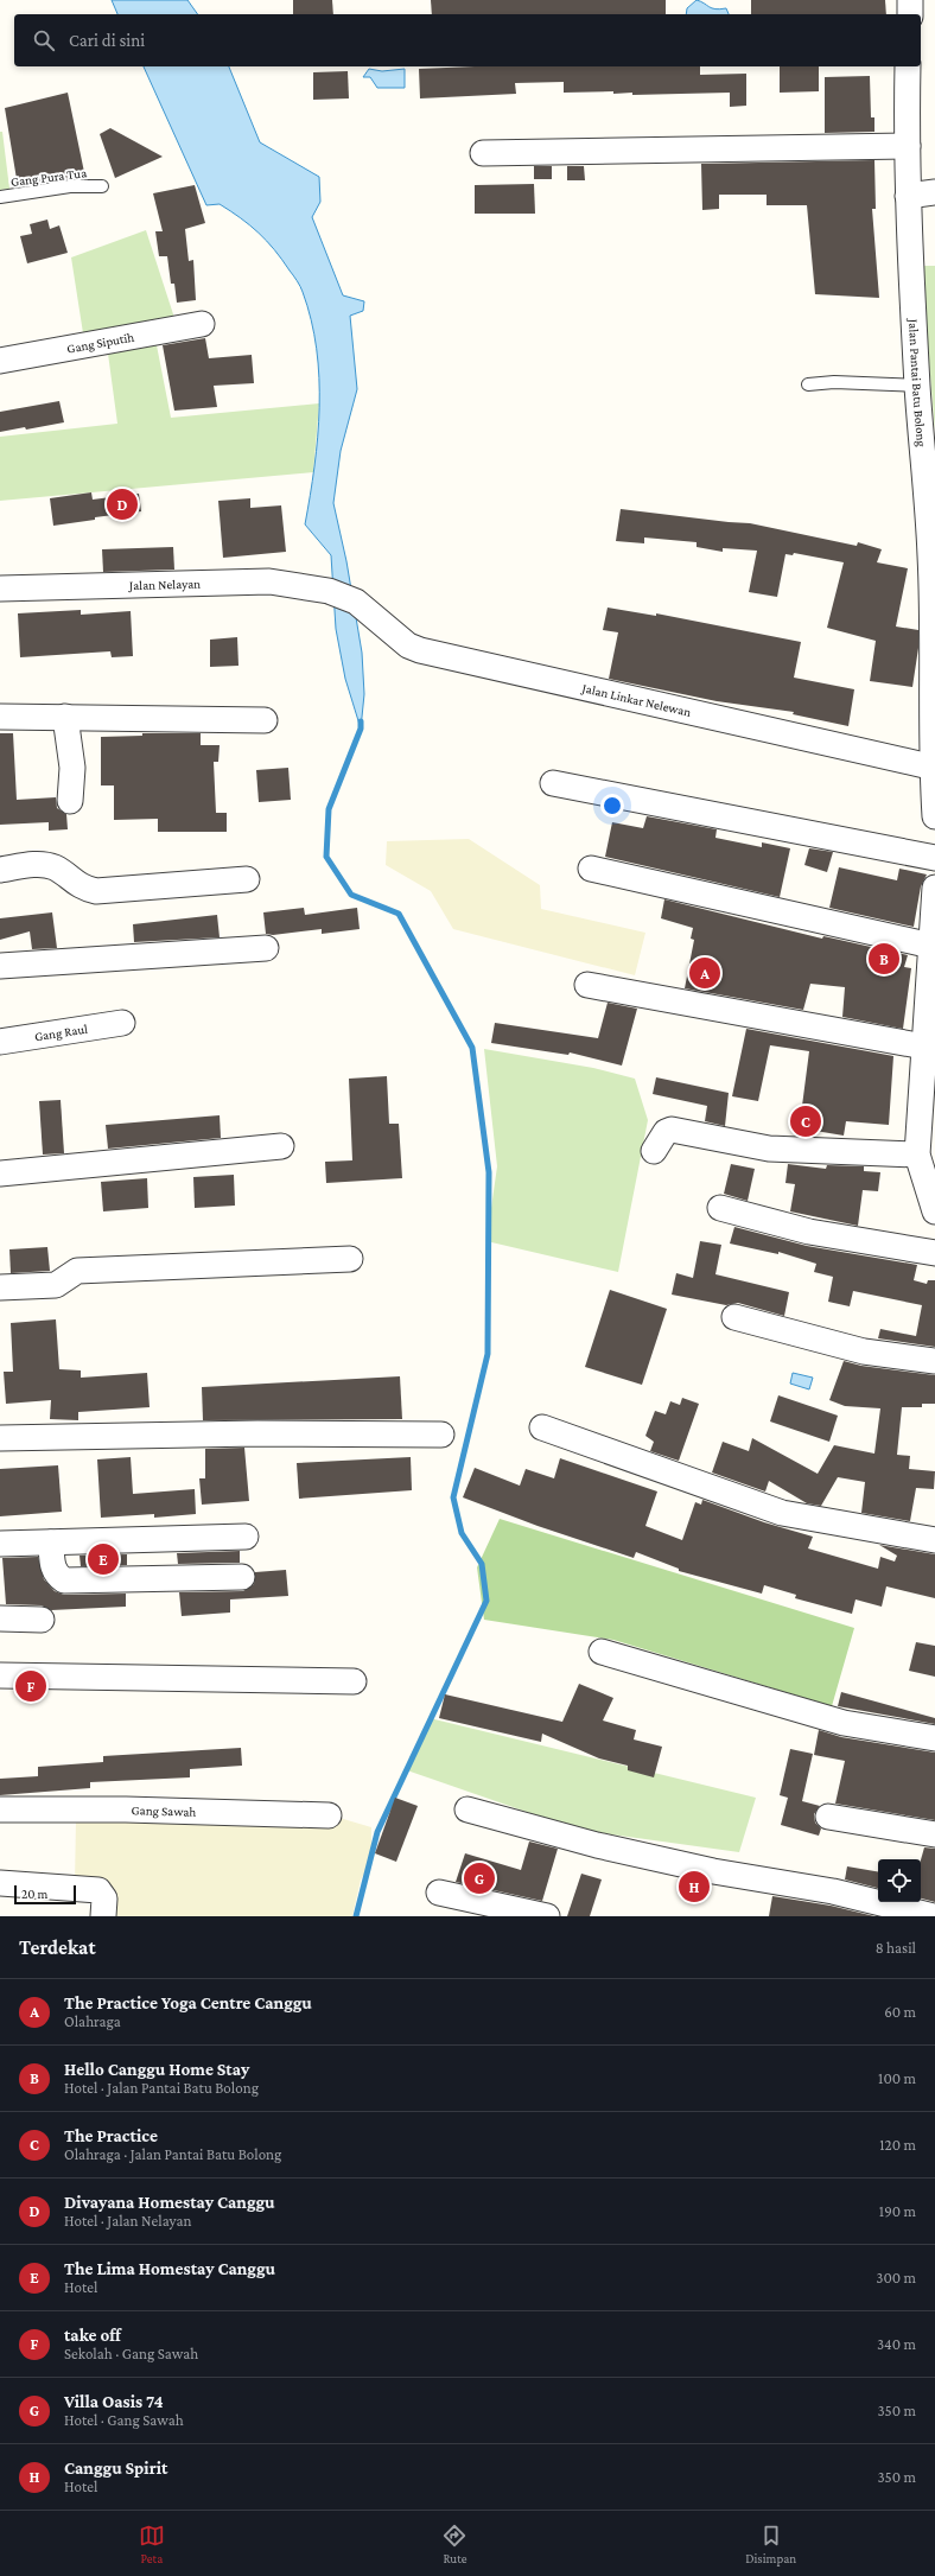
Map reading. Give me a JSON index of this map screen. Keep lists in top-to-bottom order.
{
  "streets": {
    "street": [
      "Gang Siputih",
      "Jalan Pantai Batu Bolong",
      "Jalan Nelayan",
      "Jalan Linkar Nelewan",
      "Gang Raul",
      "Gang Sawah"
    ],
    "lane": ["Gang Pura Tua"]
  },
  "crossings": [
    ["Jalan Pantai Batu Bolong", "Jalan Linkar Nelewan"],
    ["Jalan Nelayan", "Jalan Linkar Nelewan"]
  ],
  "scale_bar": "20 m",
  "page": {
    "search": "Cari di sini",
    "pins": [
      "D",
      "B",
      "A",
      "C",
      "E",
      "F",
      "G",
      "H"
    ],
    "scale": "20 m",
    "heading": ["Terdekat", "8 hasil"],
    "list": [
      {
        "mark": "A",
        "name": "The Practice Yoga Centre Canggu",
        "note": "Olahraga",
        "value": "60 m"
      },
      {
        "mark": "B",
        "name": "Hello Canggu Home Stay",
        "note": "Hotel · Jalan Pantai Batu Bolong",
        "value": "100 m"
      },
      {
        "mark": "C",
        "name": "The Practice",
        "note": "Olahraga · Jalan Pantai Batu Bolong",
        "value": "120 m"
      },
      {
        "mark": "D",
        "name": "Divayana Homestay Canggu",
        "note": "Hotel · Jalan Nelayan",
        "value": "190 m"
      },
      {
        "mark": "E",
        "name": "The Lima Homestay Canggu",
        "note": "Hotel",
        "value": "300 m"
      },
      {
        "mark": "F",
        "name": "take off",
        "note": "Sekolah · Gang Sawah",
        "value": "340 m"
      },
      {
        "mark": "G",
        "name": "Villa Oasis 74",
        "note": "Hotel · Gang Sawah",
        "value": "350 m"
      },
      {
        "mark": "H",
        "name": "Canggu Spirit",
        "note": "Hotel",
        "value": "350 m"
      }
    ],
    "nav": ["Peta", "Rute", "Disimpan"]
  }
}
